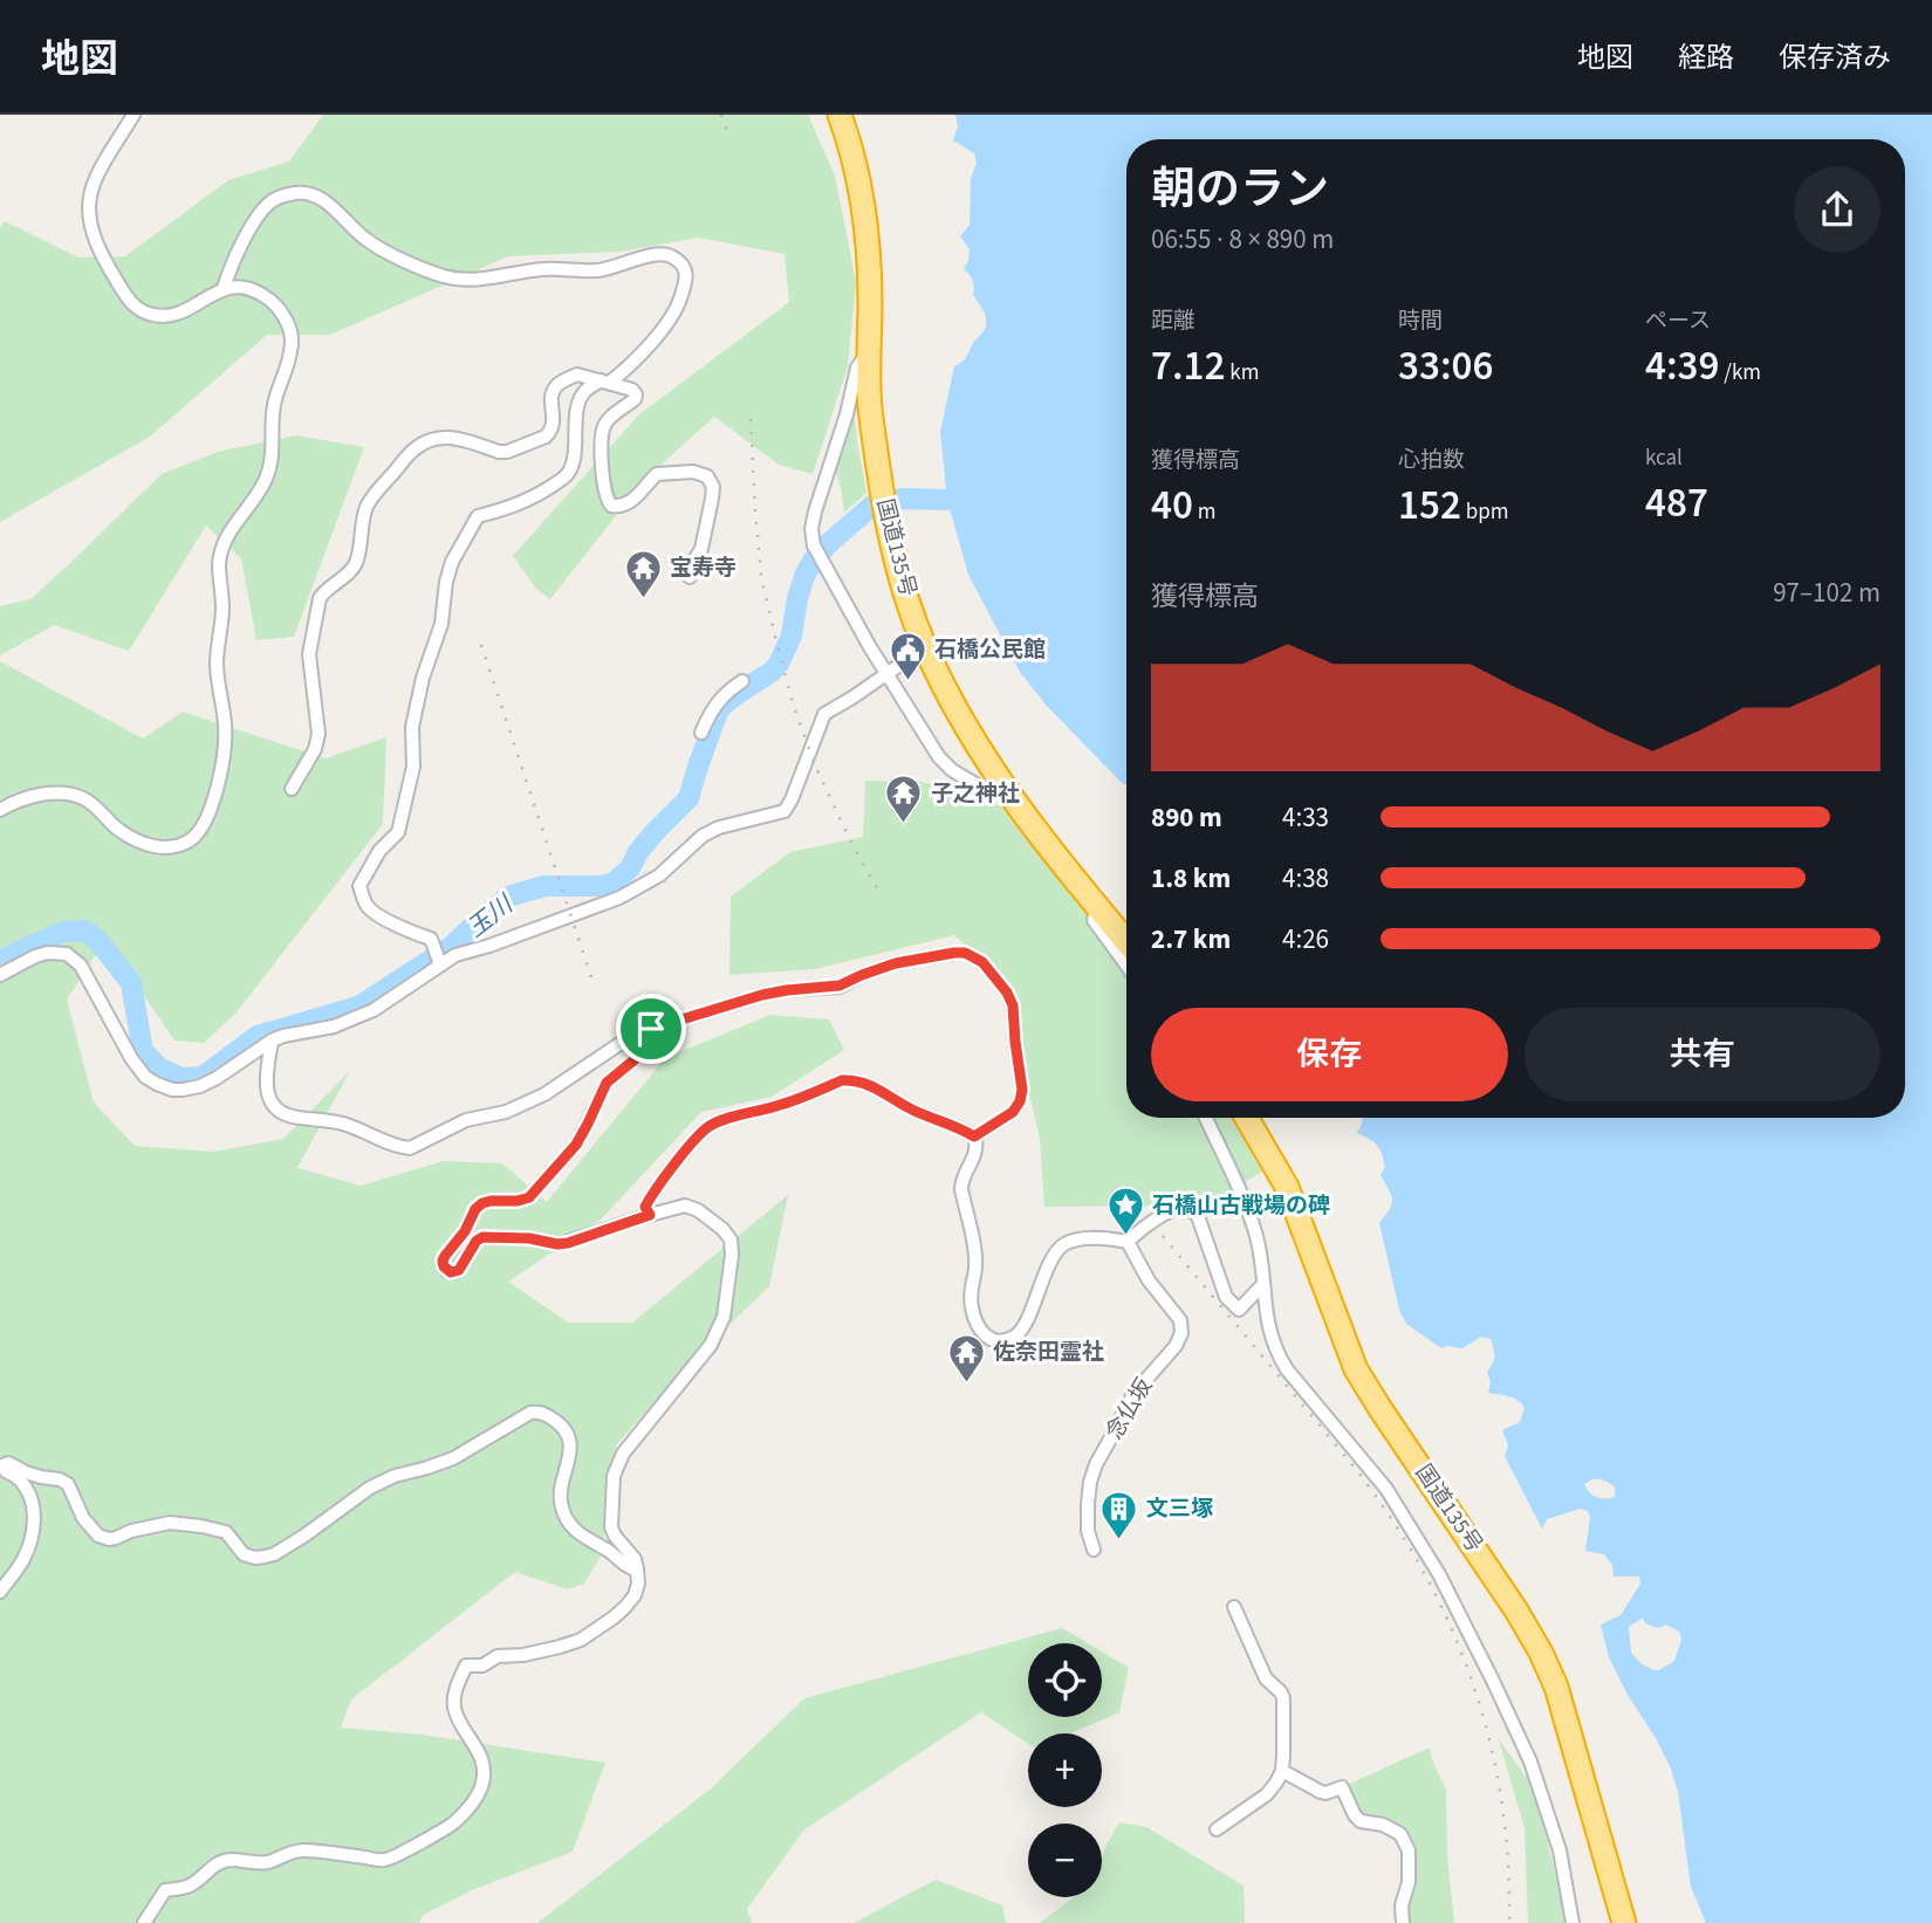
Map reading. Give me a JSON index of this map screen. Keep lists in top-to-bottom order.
{
  "streets": {
    "highway": ["国道135号"],
    "street": ["念仏坂"]
  },
  "water": ["玉川"],
  "places": {
    "temple": ["宝寿寺", "子之神社", "佐奈田霊社"],
    "public building": ["石橋公民館"],
    "place": ["石橋山古戦場の碑"],
    "building": ["文三塚"]
  },
  "page": {
    "header": "地図",
    "nav": ["地図", "経路", "保存済み"],
    "heading": ["朝のラン", "06:55 · 8 × 890 m"],
    "stats": [
      ["距離", "7.12 km"],
      ["時間", "33:06"],
      ["ペース", "4:39 /km"],
      ["獲得標高", "40 m"],
      ["心拍数", "152 bpm"],
      ["kcal", "487"]
    ],
    "chart": ["獲得標高", "97–102 m"],
    "list": [
      {
        "name": "890 m",
        "note": "4:33"
      },
      {
        "name": "1.8 km",
        "note": "4:38"
      },
      {
        "name": "2.7 km",
        "note": "4:26"
      }
    ],
    "buttons": ["保存", "共有"],
    "map_buttons": ["+", "−"]
  }
}
